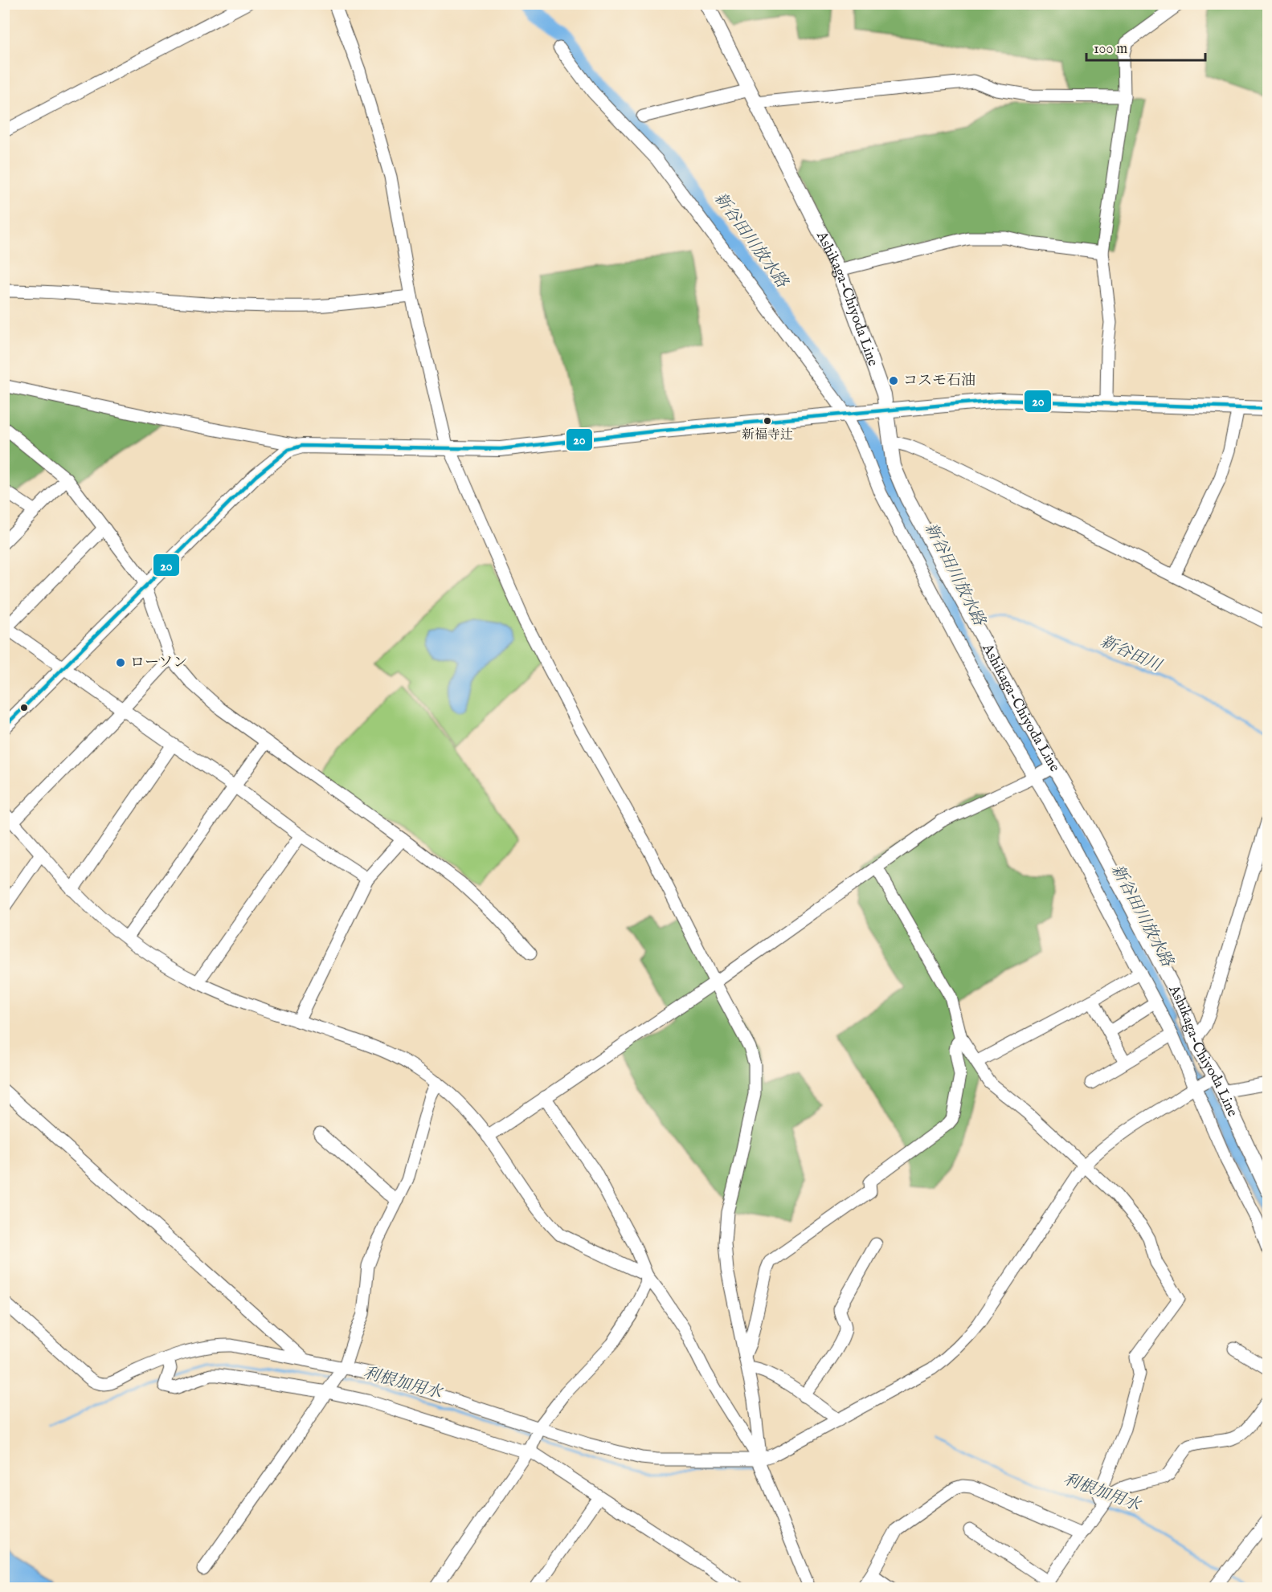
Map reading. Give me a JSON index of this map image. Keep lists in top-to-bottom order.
{
  "streets": {
    "main road": ["Ashikaga-Chiyoda Line"]
  },
  "water": ["新谷田川放水路", "新谷田川", "利根加用水"],
  "places": ["コスモ石油", "新福寺辻", "ローソン"],
  "lines": ["transit line 20"],
  "scale_bar": "100 m"
}
